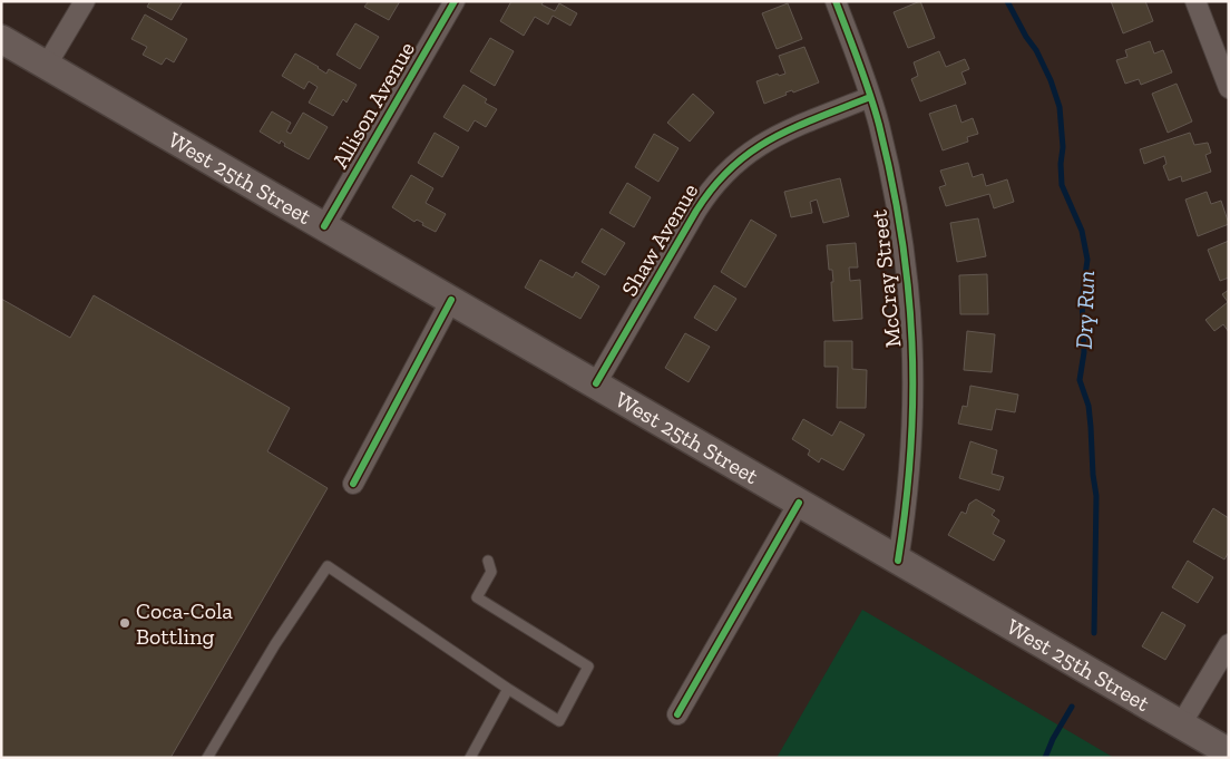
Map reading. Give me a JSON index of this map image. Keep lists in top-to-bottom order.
{
  "streets": {
    "main road": ["West 25th Street"],
    "street": ["Allison Avenue", "Shaw Avenue", "McCray Street"]
  },
  "crossings": [
    ["Allison Avenue", "West 25th Street"],
    ["West 25th Street", "Shaw Avenue"],
    ["West 25th Street", "McCray Street"],
    ["Shaw Avenue", "McCray Street"]
  ],
  "water": ["Dry Run"],
  "places": ["Coca-Cola Bottling"]
}
